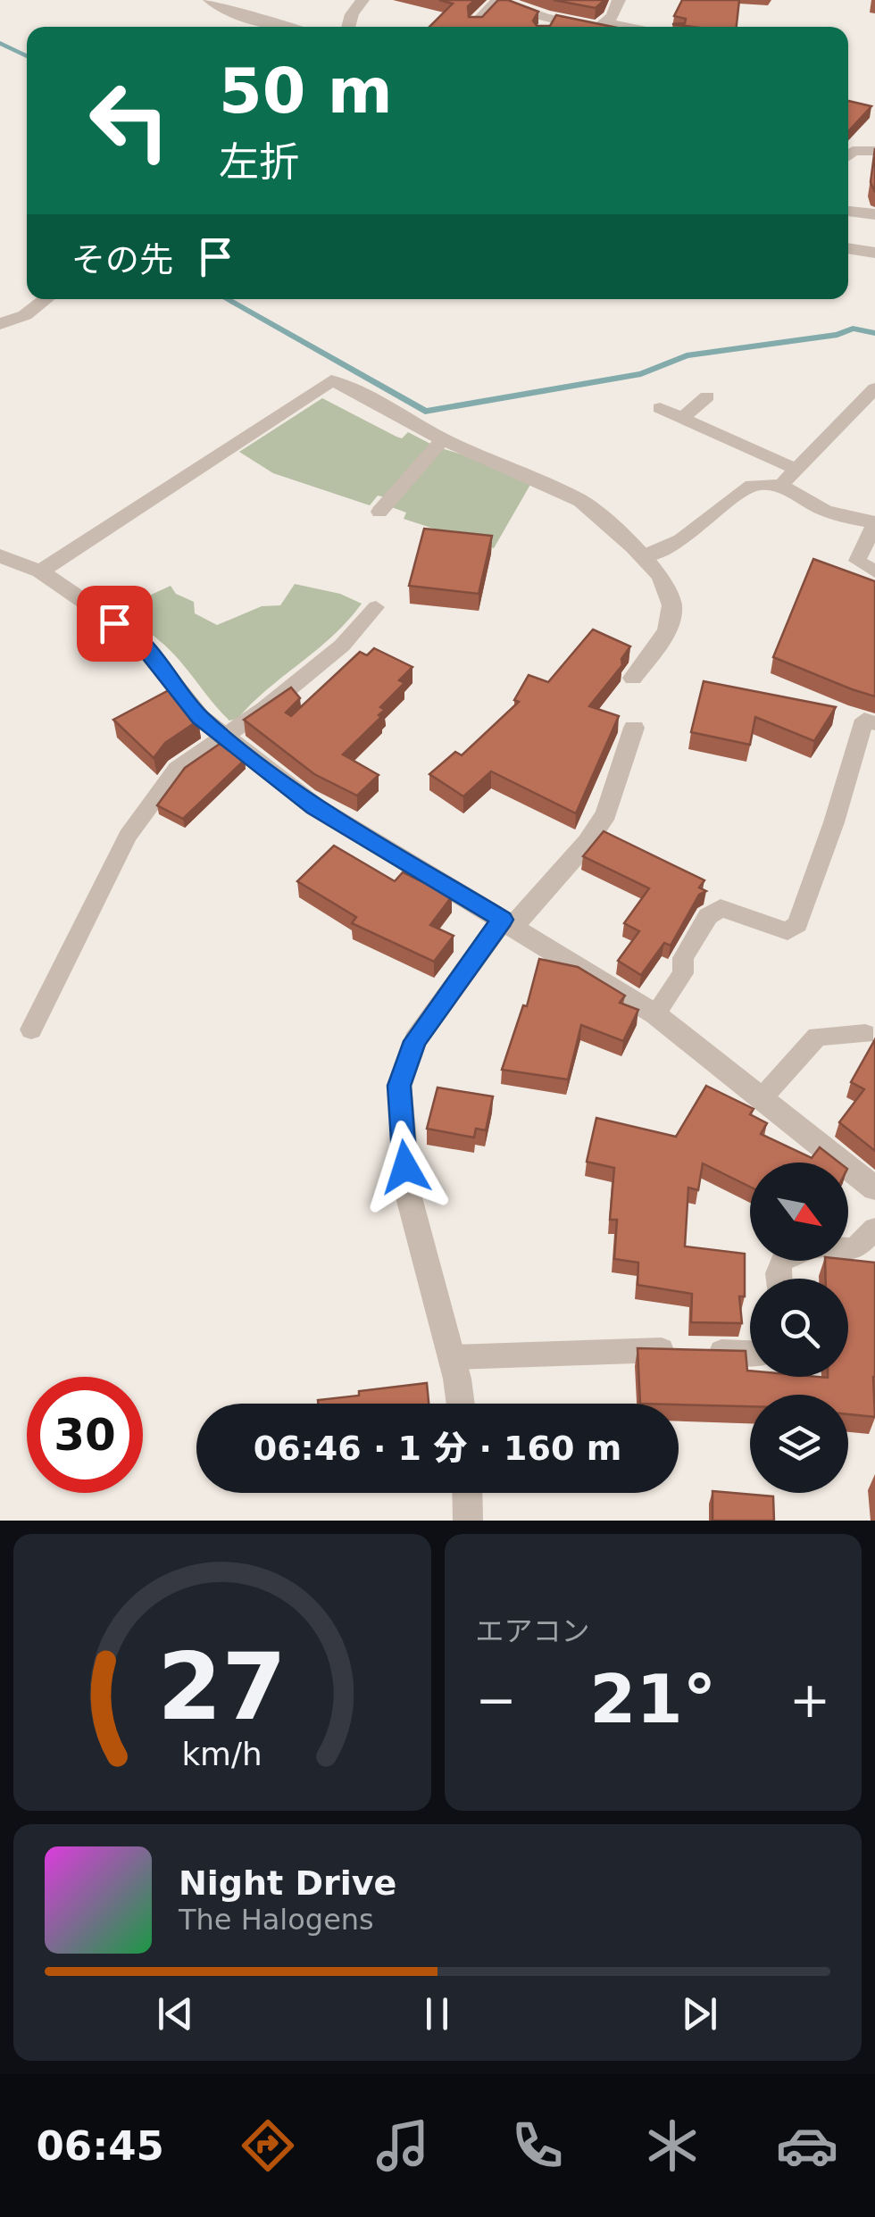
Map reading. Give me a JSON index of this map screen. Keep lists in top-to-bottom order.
{
  "north": "bottom right",
  "page": {
    "turn": ["50 m", "左折"],
    "then": "その先",
    "limit": "30",
    "trip": "06:46 · 1 分 · 160 m",
    "tile": "エアコン",
    "heat": ["−", "21°", "+"],
    "song": ["Night Drive", "The Halogens"],
    "tabs": "06:45",
    "gauge": ["27", "km/h"]
  }
}
